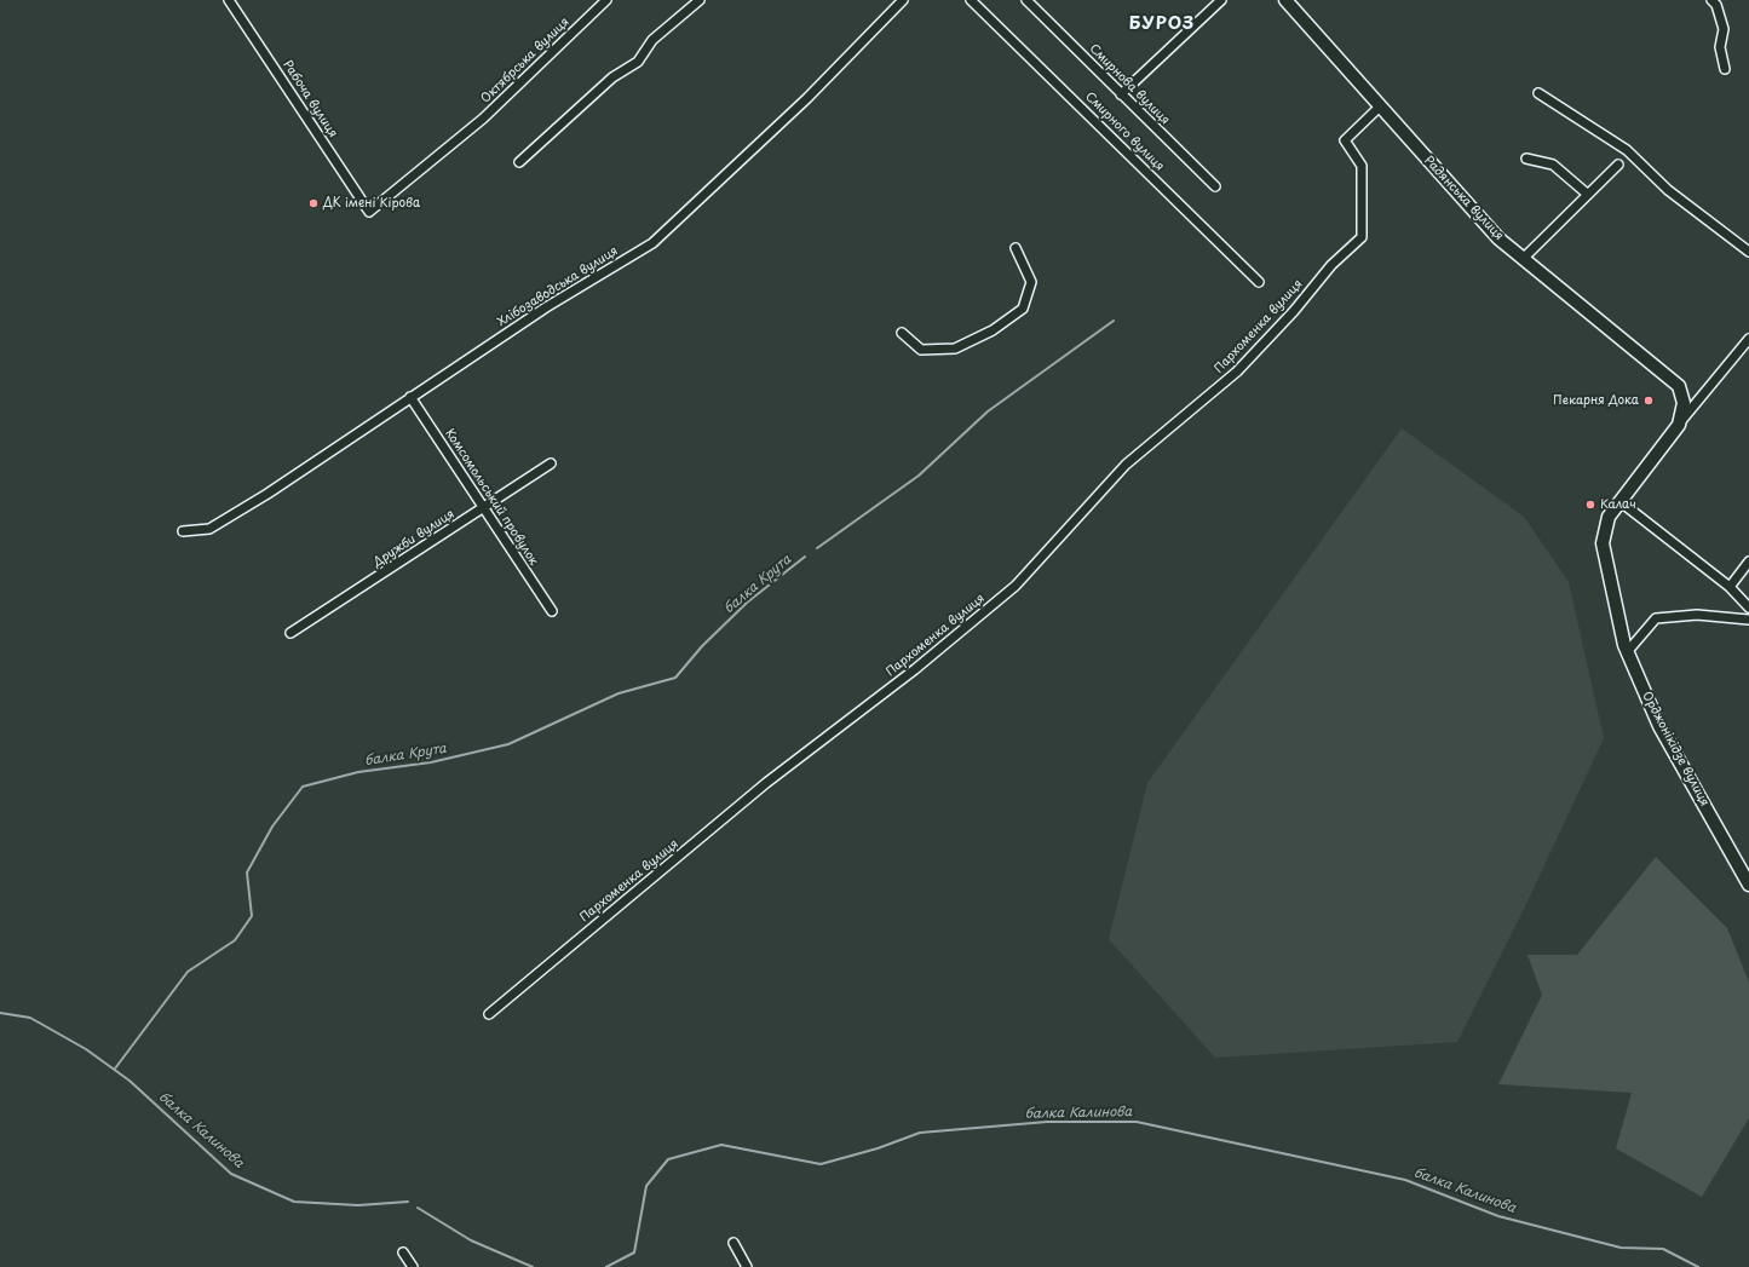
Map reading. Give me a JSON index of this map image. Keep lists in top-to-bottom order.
{
  "streets": {
    "street": [
      "Октябрська вулиця",
      "Смирнова вулиця",
      "Рабоча вулиця",
      "Смирного вулиця",
      "Радянська вулиця",
      "Хлібозаводська вулиця",
      "Пархоменка вулиця",
      "Комсомольський провулок",
      "Дружби вулиця",
      "Орджонікідзе вулиця"
    ]
  },
  "crossings": [
    ["Октябрська вулиця", "Рабоча вулиця"],
    ["Радянська вулиця", "Пархоменка вулиця"],
    ["Радянська вулиця", "Орджонікідзе вулиця"],
    ["Хлібозаводська вулиця", "Комсомольський провулок"],
    ["Комсомольський провулок", "Дружби вулиця"]
  ],
  "districts": ["БУРОЗ"],
  "water": ["балка Крута", "балка Калинова"],
  "places": ["ДК імені Кірова", "Пекарня Дока", "Калач"]
}
